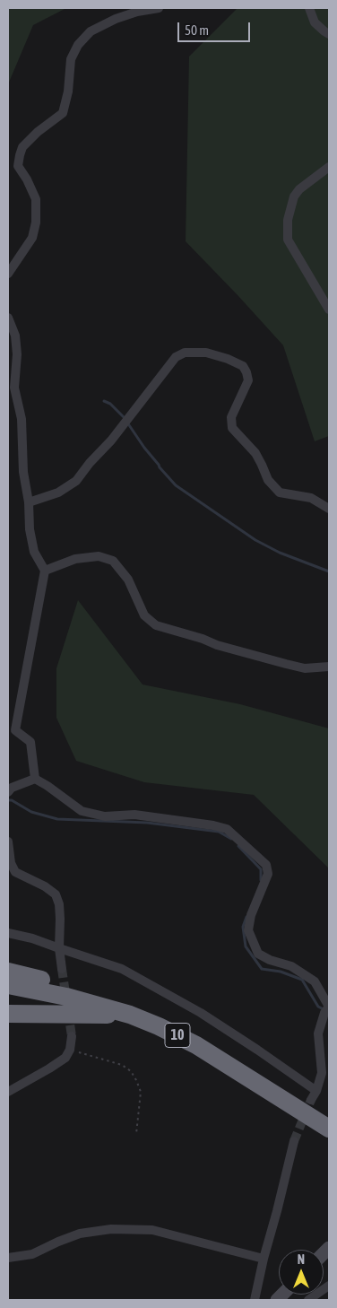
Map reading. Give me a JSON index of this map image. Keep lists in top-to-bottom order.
{
  "streets": {
    "highway": ["10"]
  },
  "scale_bar": "50 m",
  "north": "top"
}
